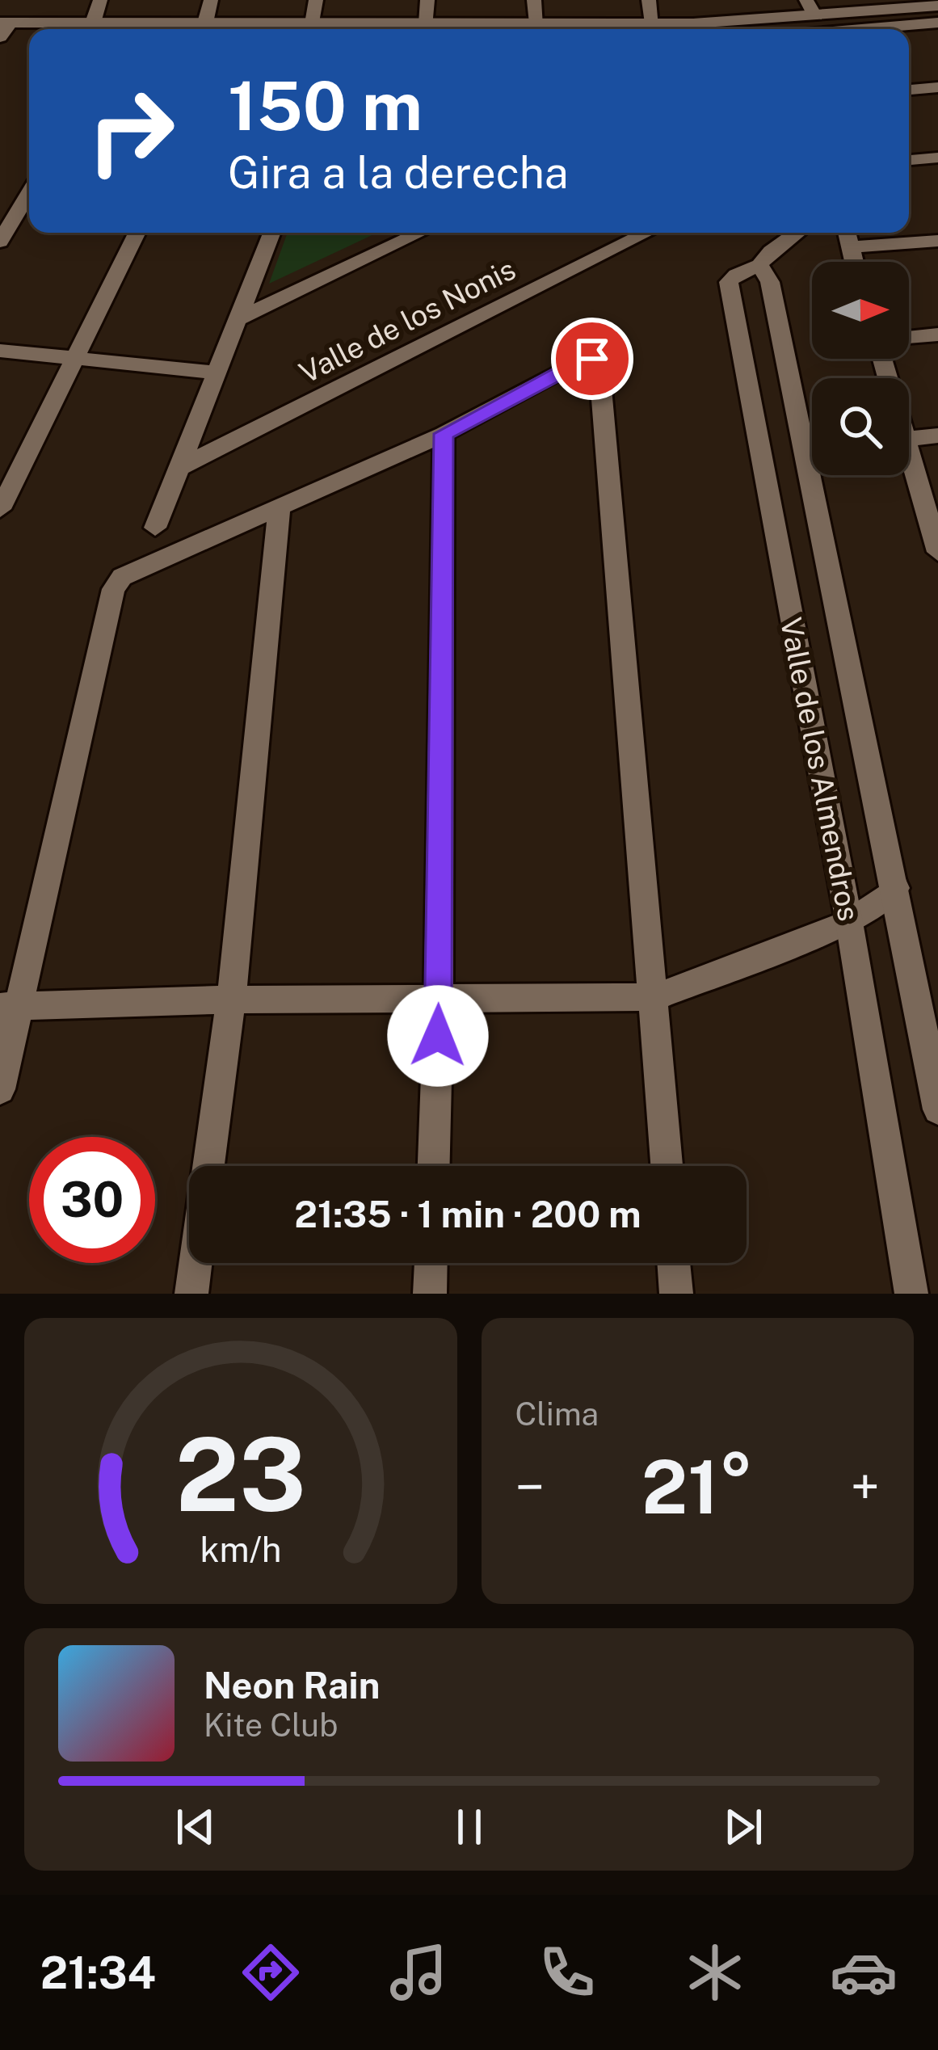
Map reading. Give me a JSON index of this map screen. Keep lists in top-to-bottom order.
{
  "streets": {
    "street": ["Valle de los Nonis", "Valle de los Almendros"]
  },
  "north": "right",
  "page": {
    "turn": ["150 m", "Gira a la derecha"],
    "limit": "30",
    "trip": "21:35 · 1 min · 200 m",
    "tile": "Clima",
    "heat": ["−", "21°", "+"],
    "song": ["Neon Rain", "Kite Club"],
    "tabs": "21:34",
    "gauge": ["23", "km/h"]
  }
}
